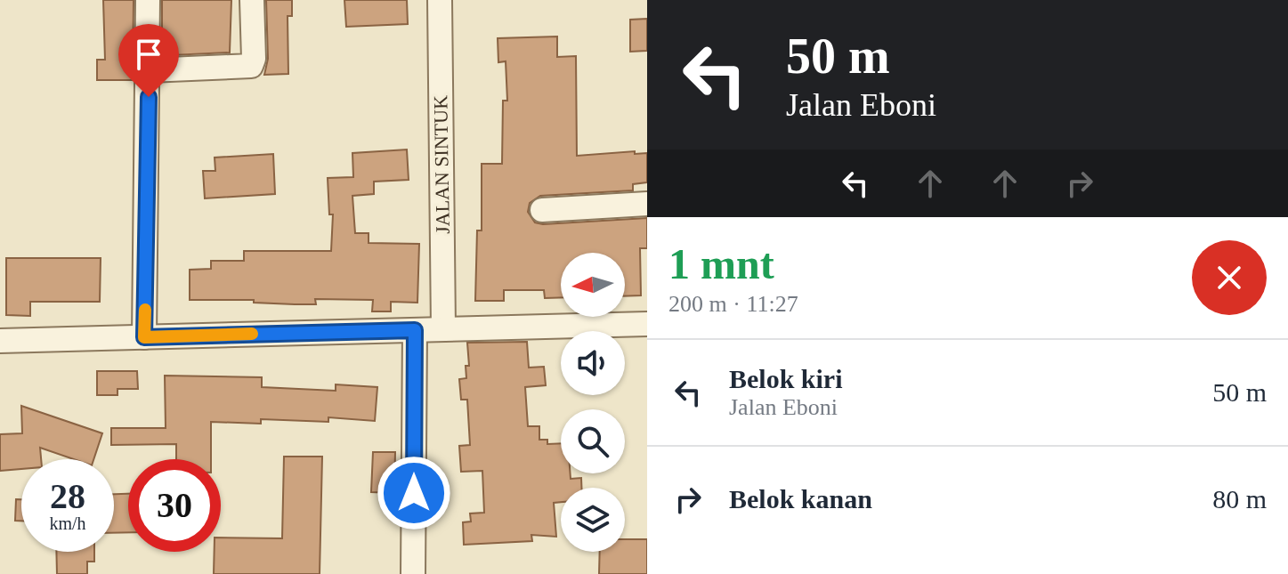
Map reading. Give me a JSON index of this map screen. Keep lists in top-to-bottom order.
{
  "streets": {
    "street": ["JALAN SINTUK"]
  },
  "north": "left",
  "page": {
    "turn": ["50 m", "Jalan Eboni"],
    "heading": ["1 mnt", "200 m · 11:27"],
    "list": [
      {
        "name": "Belok kiri",
        "note": "Jalan Eboni",
        "value": "50 m"
      },
      {
        "name": "Belok kanan",
        "value": "80 m"
      }
    ],
    "speed": "28 km/h",
    "limit": "30"
  }
}
